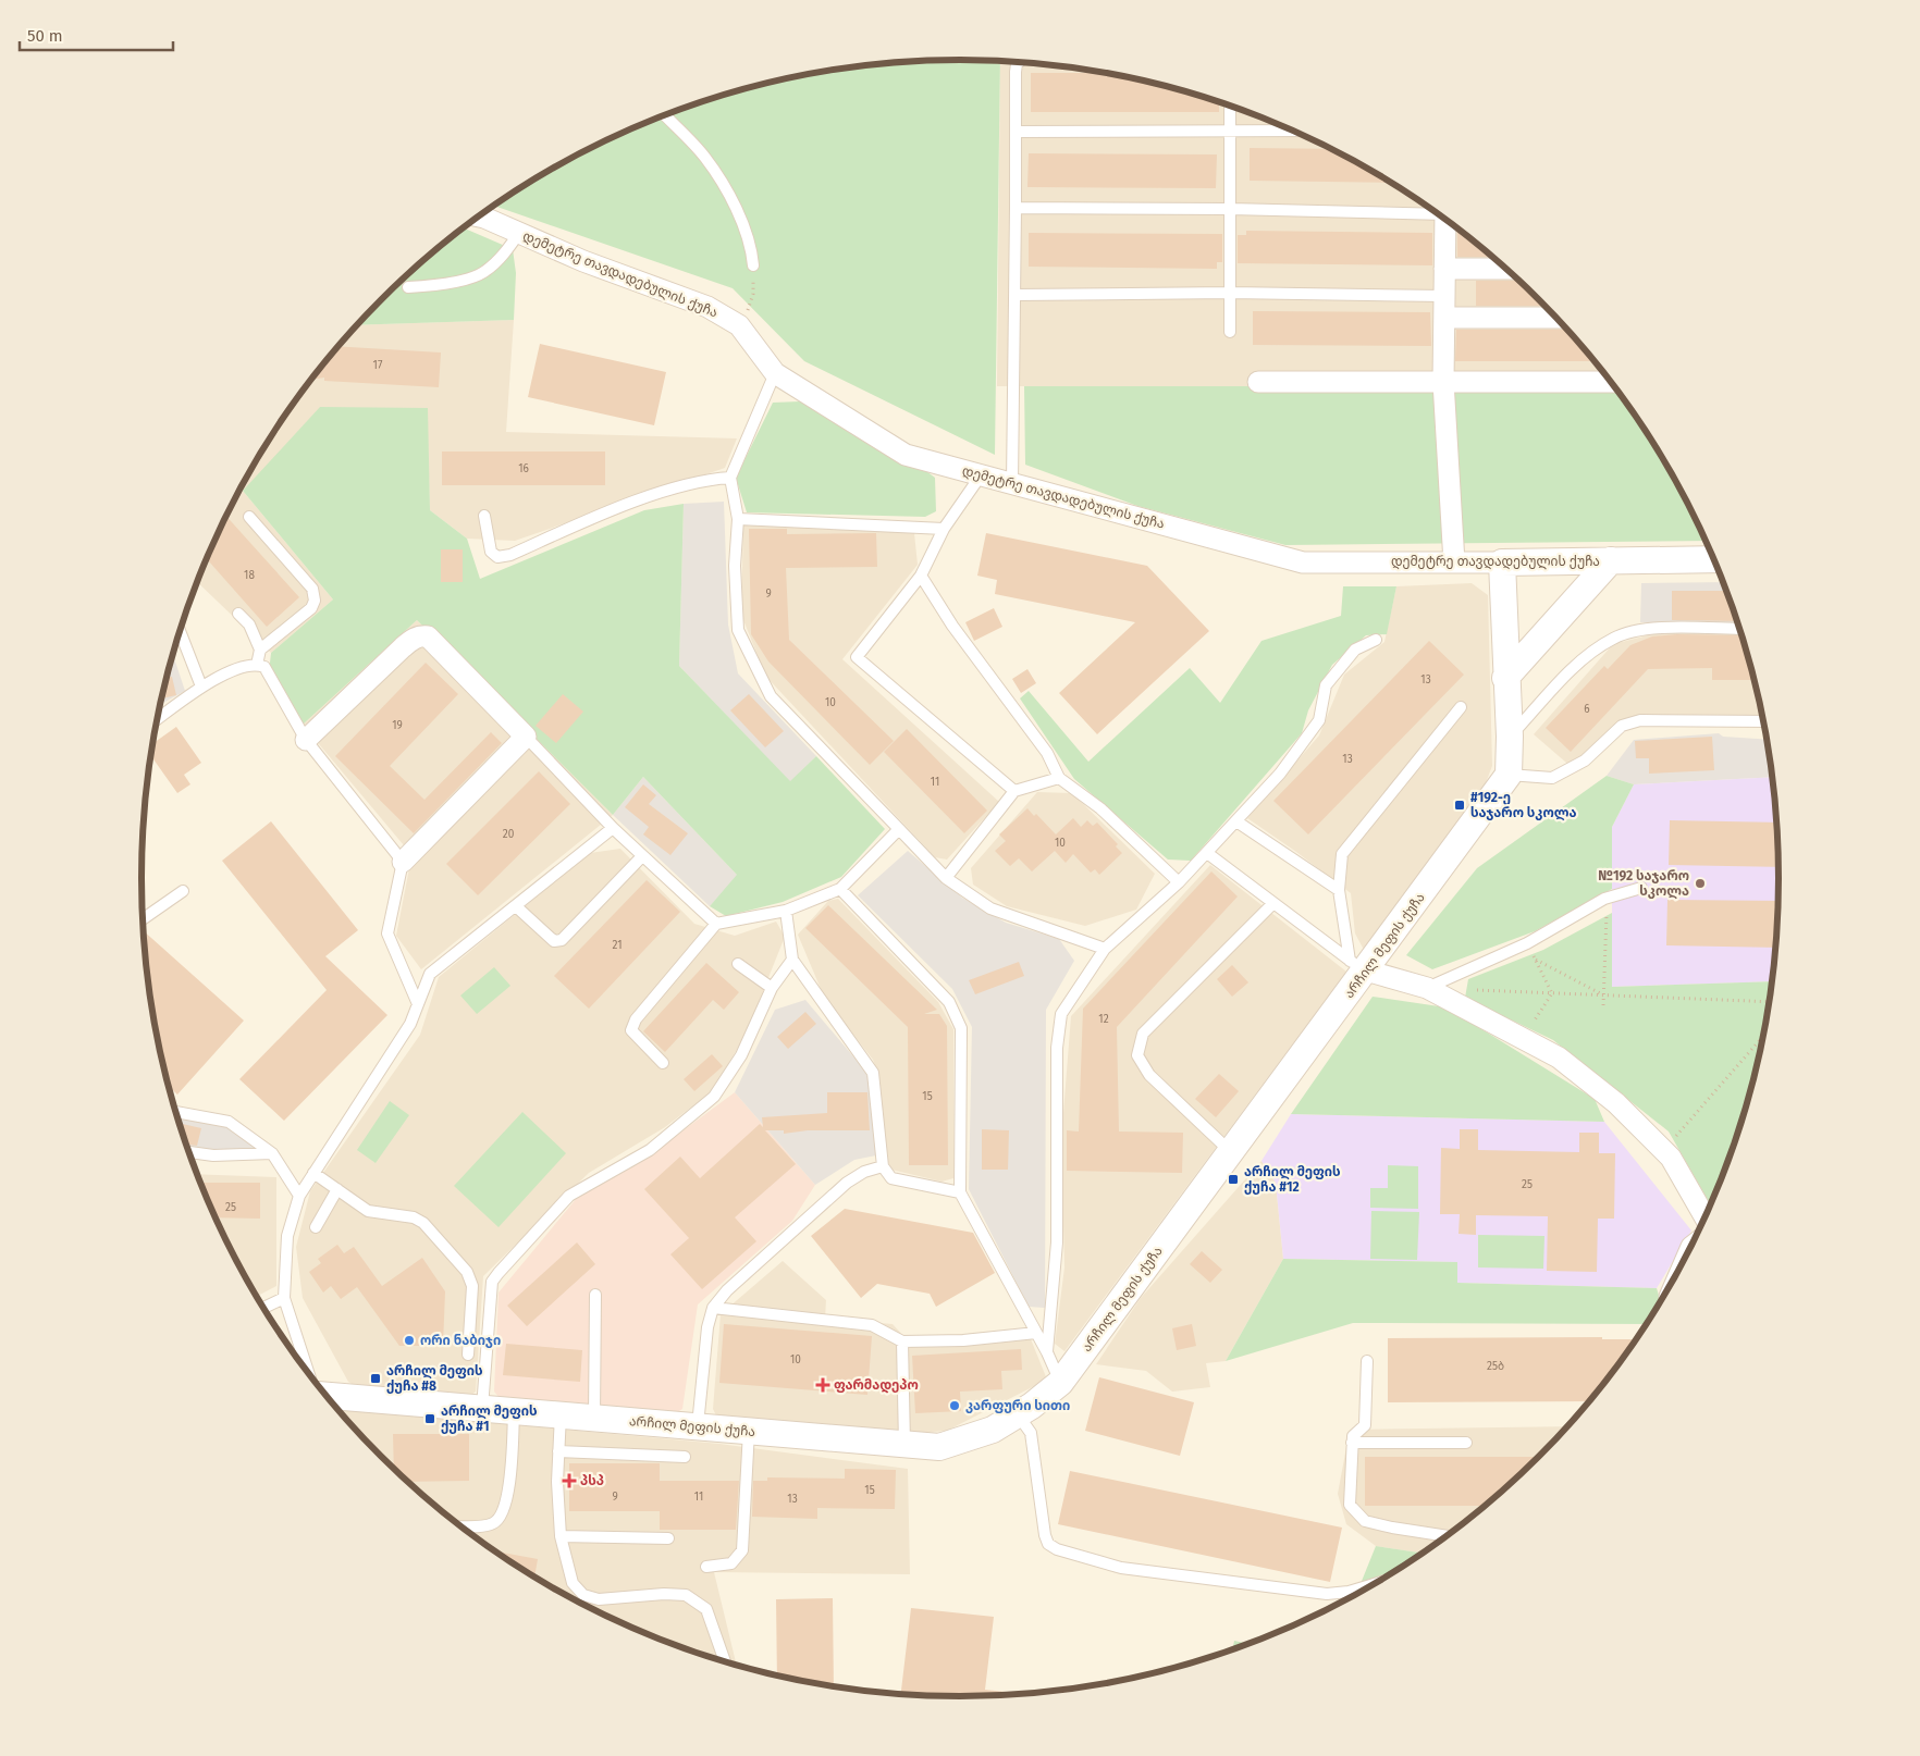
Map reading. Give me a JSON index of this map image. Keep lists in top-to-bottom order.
{
  "streets": {
    "street": ["დემეტრე თავდადებულის ქუჩა", "არჩილ მეფის ქუჩა"]
  },
  "places": {
    "transit": [
      "#192-ე საჯარო სკოლა",
      "არჩილ მეფის ქუჩა #12",
      "არჩილ მეფის ქუჩა #8",
      "არჩილ მეფის ქუჩა #1"
    ],
    "other": ["№192 საჯარო სკოლა", "ორი ნაბიჯი", "კარფური სითი"],
    "health": ["ფარმადეპო", "პსპ"]
  },
  "house_numbers": [
    "17",
    "16",
    "18",
    "9",
    "13",
    "10",
    "6",
    "19",
    "13",
    "11",
    "20",
    "10",
    "21",
    "12",
    "15",
    "25",
    "25",
    "10",
    "25ბ",
    "15",
    "9",
    "11",
    "13"
  ],
  "scale_bar": "50 m"
}
